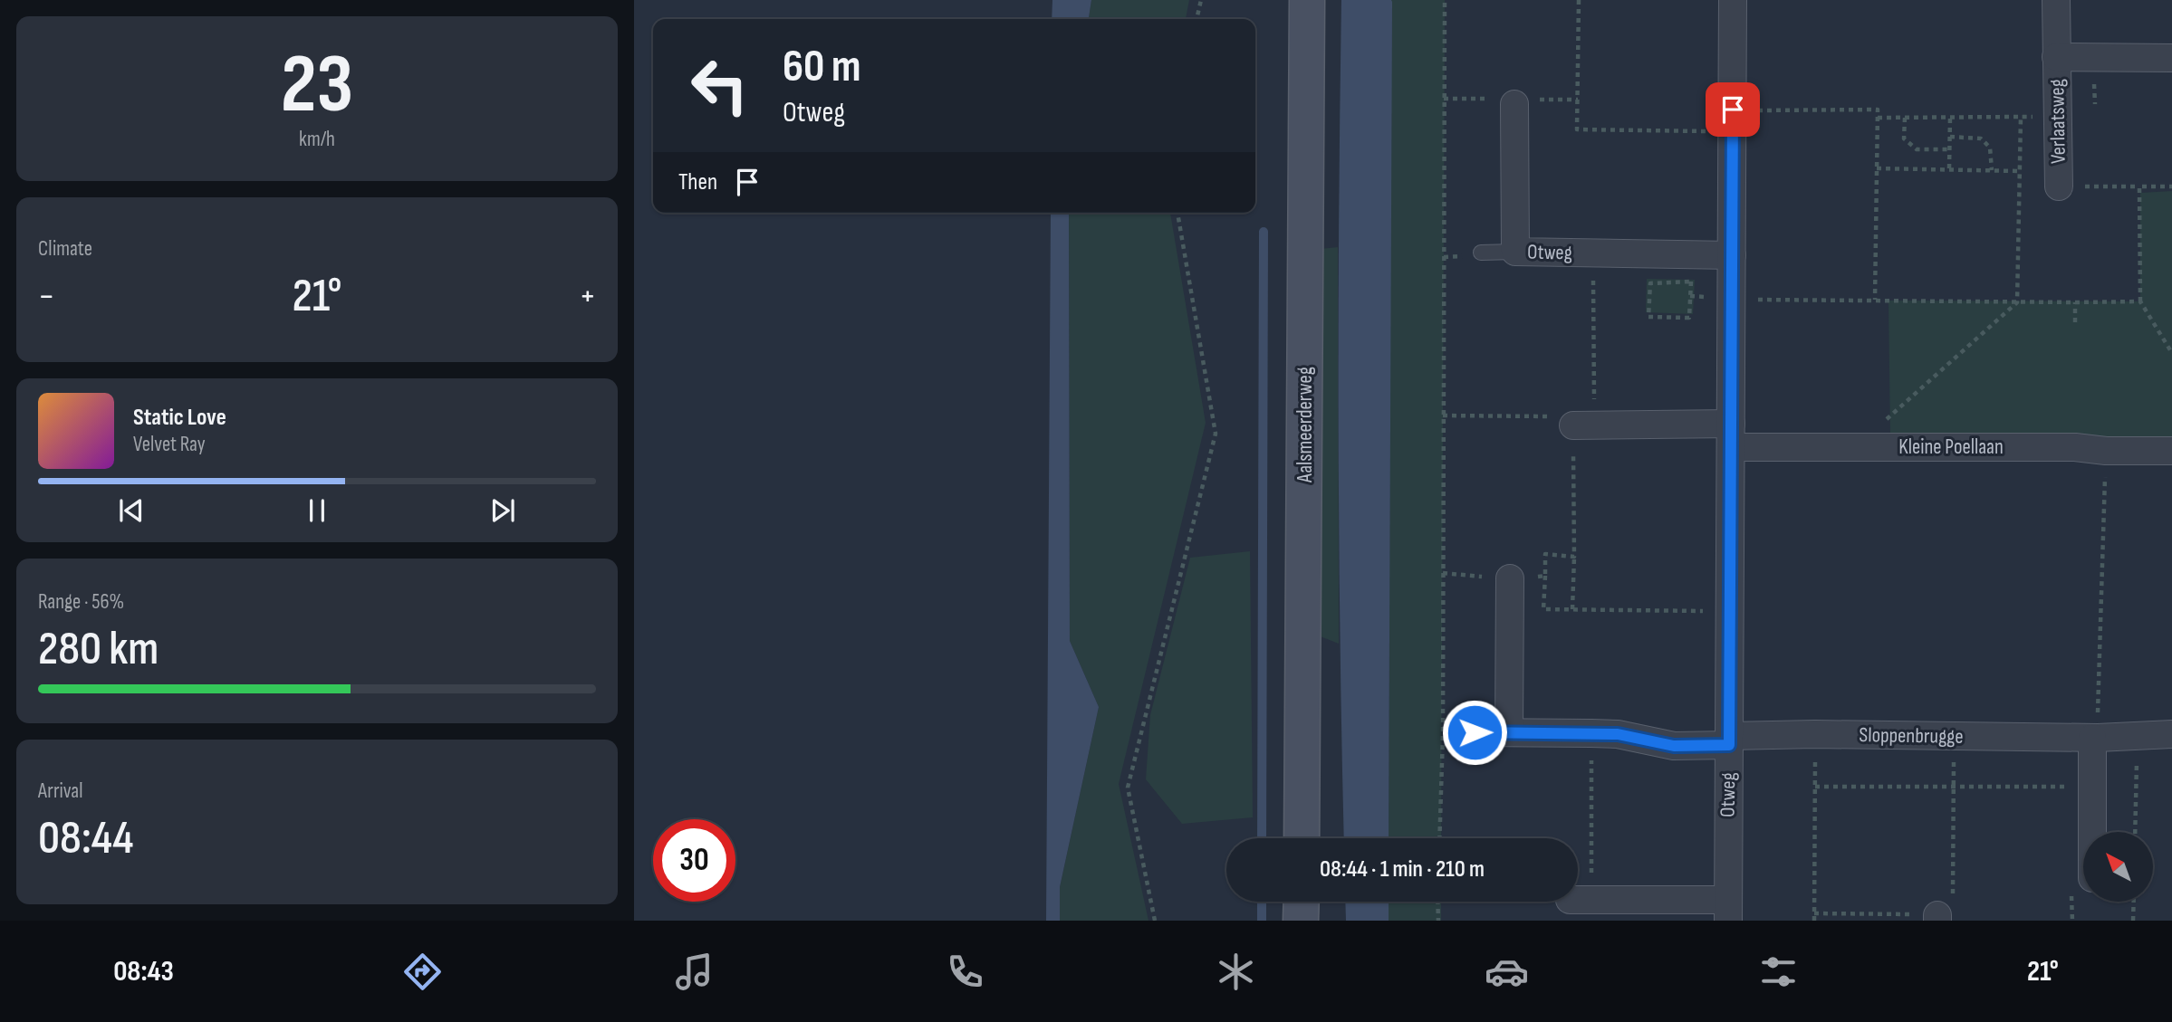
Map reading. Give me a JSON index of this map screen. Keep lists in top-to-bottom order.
{
  "streets": {
    "street": [
      "Verlaatsweg",
      "Otweg",
      "Aalsmeerderweg",
      "Kleine Poellaan",
      "Sloppenbrugge"
    ]
  },
  "crossings": [
    ["Otweg", "Kleine Poellaan"],
    ["Otweg", "Sloppenbrugge"]
  ],
  "north": "top left",
  "page": {
    "tile": [
      ["23", "km/h"],
      "Climate",
      ["Range · 56%", "280 km"],
      ["Arrival", "08:44"]
    ],
    "turn": ["60 m", "Otweg"],
    "then": "Then",
    "heat": ["−", "21°", "+"],
    "song": ["Static Love", "Velvet Ray"],
    "limit": "30",
    "trip": "08:44 · 1 min · 210 m",
    "tabs": ["08:43", "21°"]
  }
}
